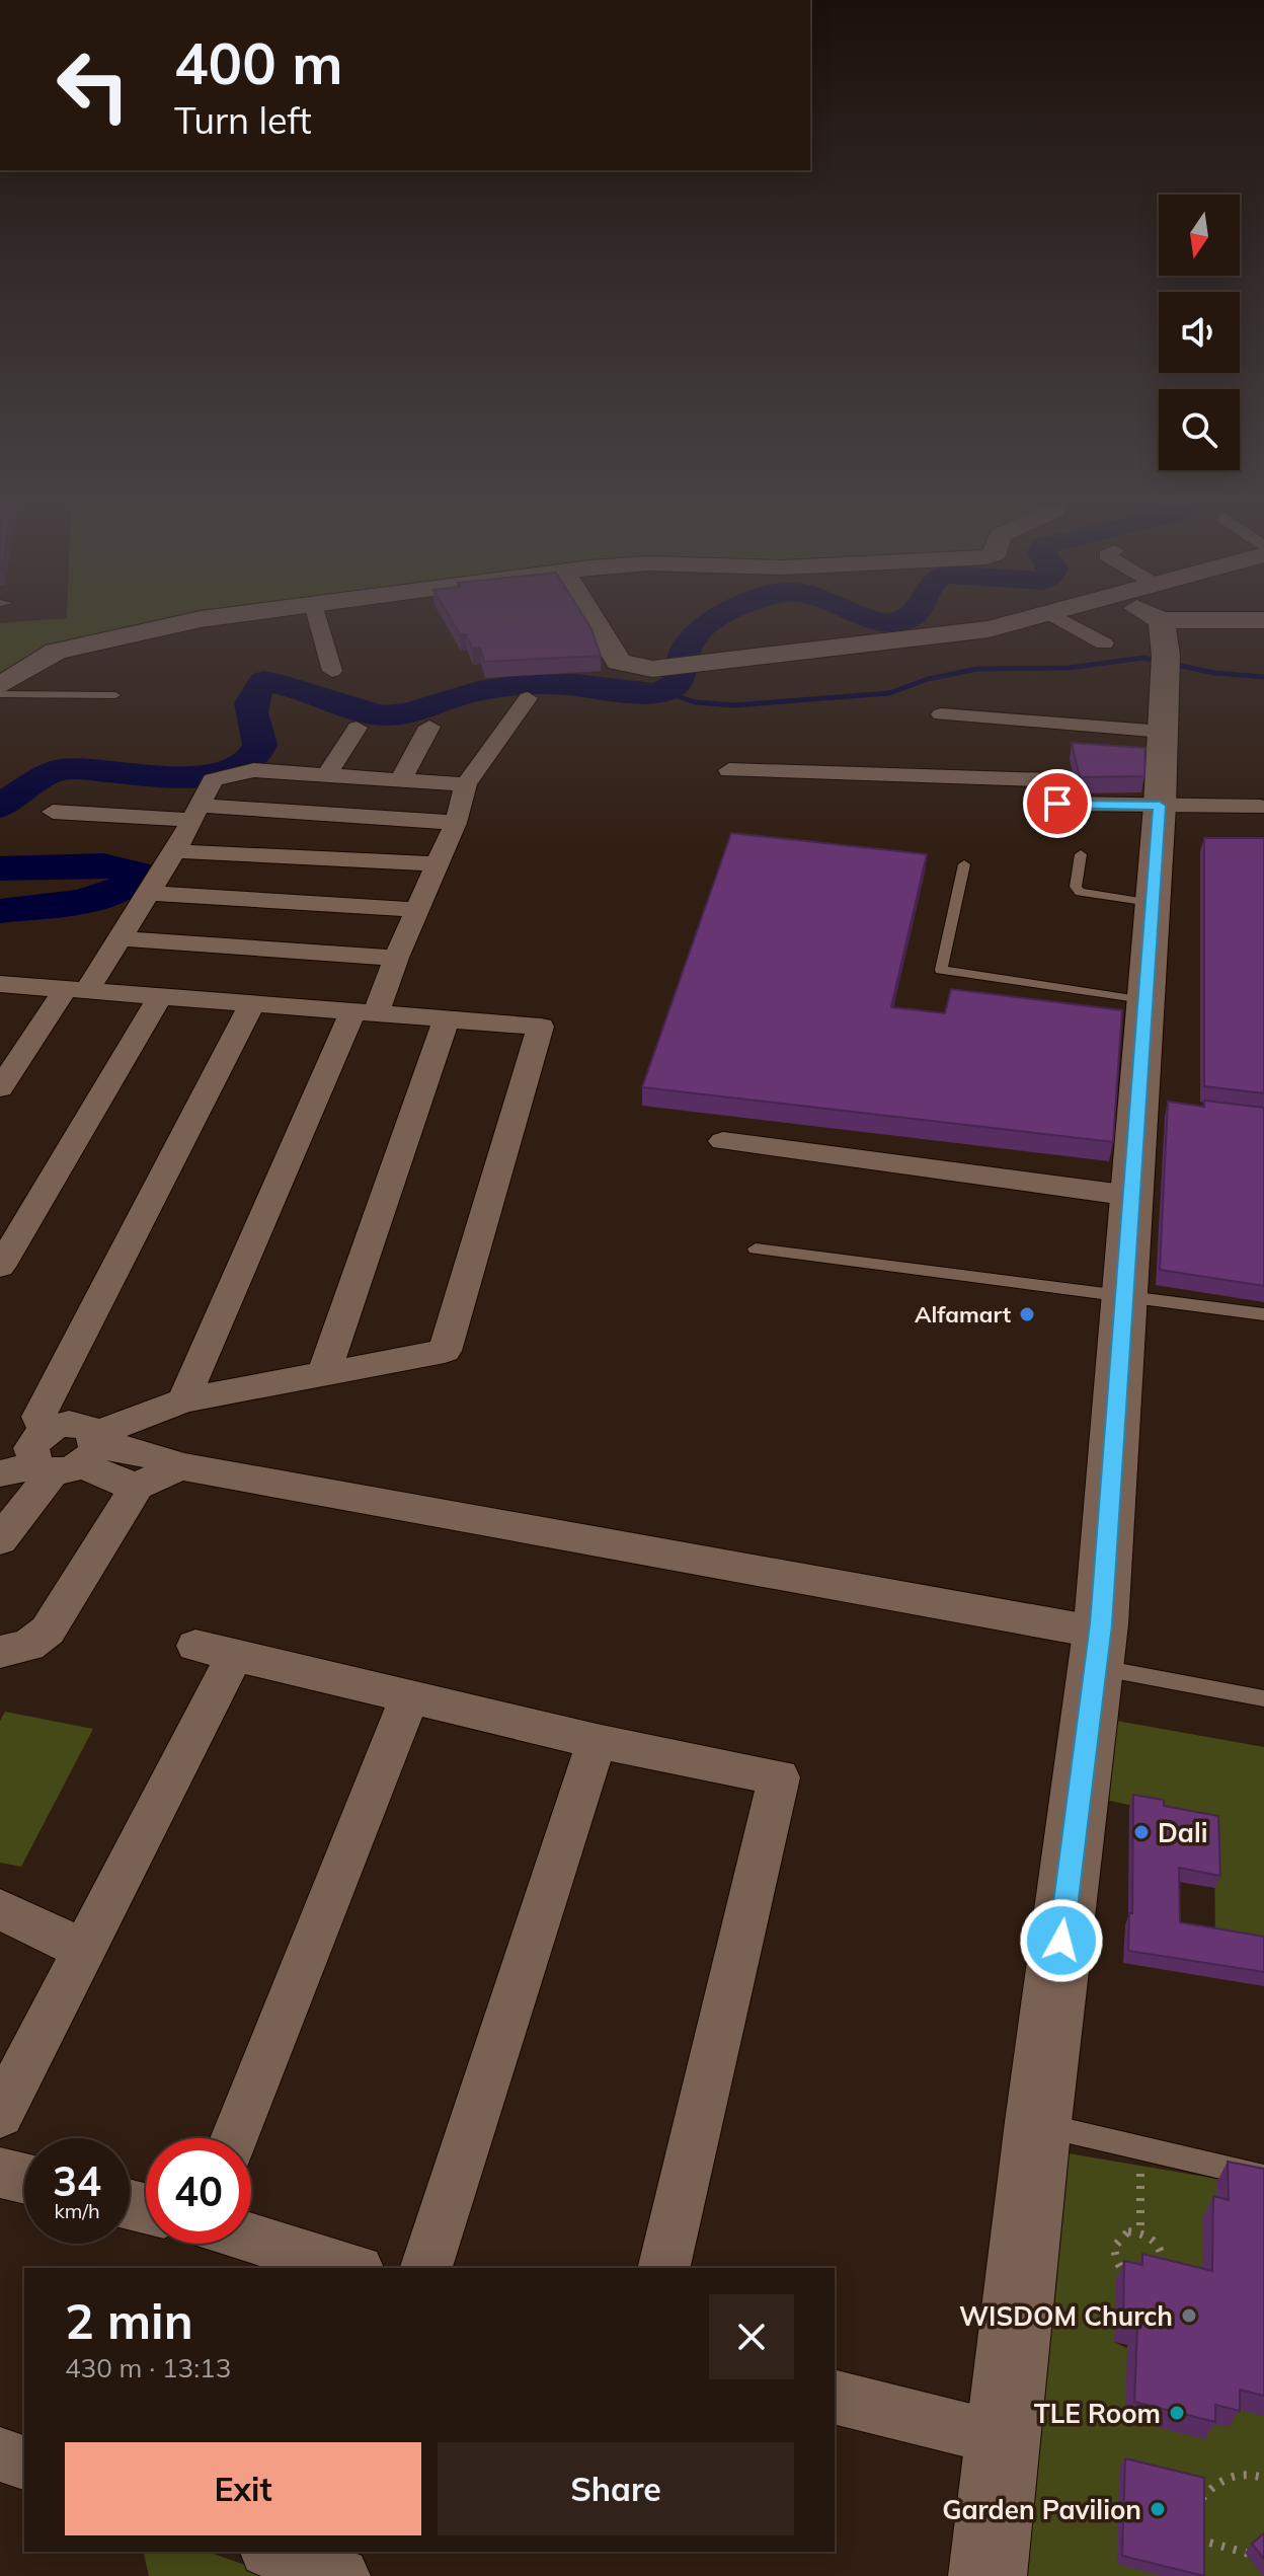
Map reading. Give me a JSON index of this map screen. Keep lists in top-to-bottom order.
{
  "places": [
    "Alfamart",
    "Dali",
    "WISDOM Church",
    "TLE Room",
    "Garden Pavilion"
  ],
  "north": "bottom",
  "page": {
    "turn": ["400 m", "Turn left"],
    "speed": "34 km/h",
    "limit": "40",
    "heading": ["2 min", "430 m · 13:13"],
    "buttons": ["Exit", "Share"]
  }
}
